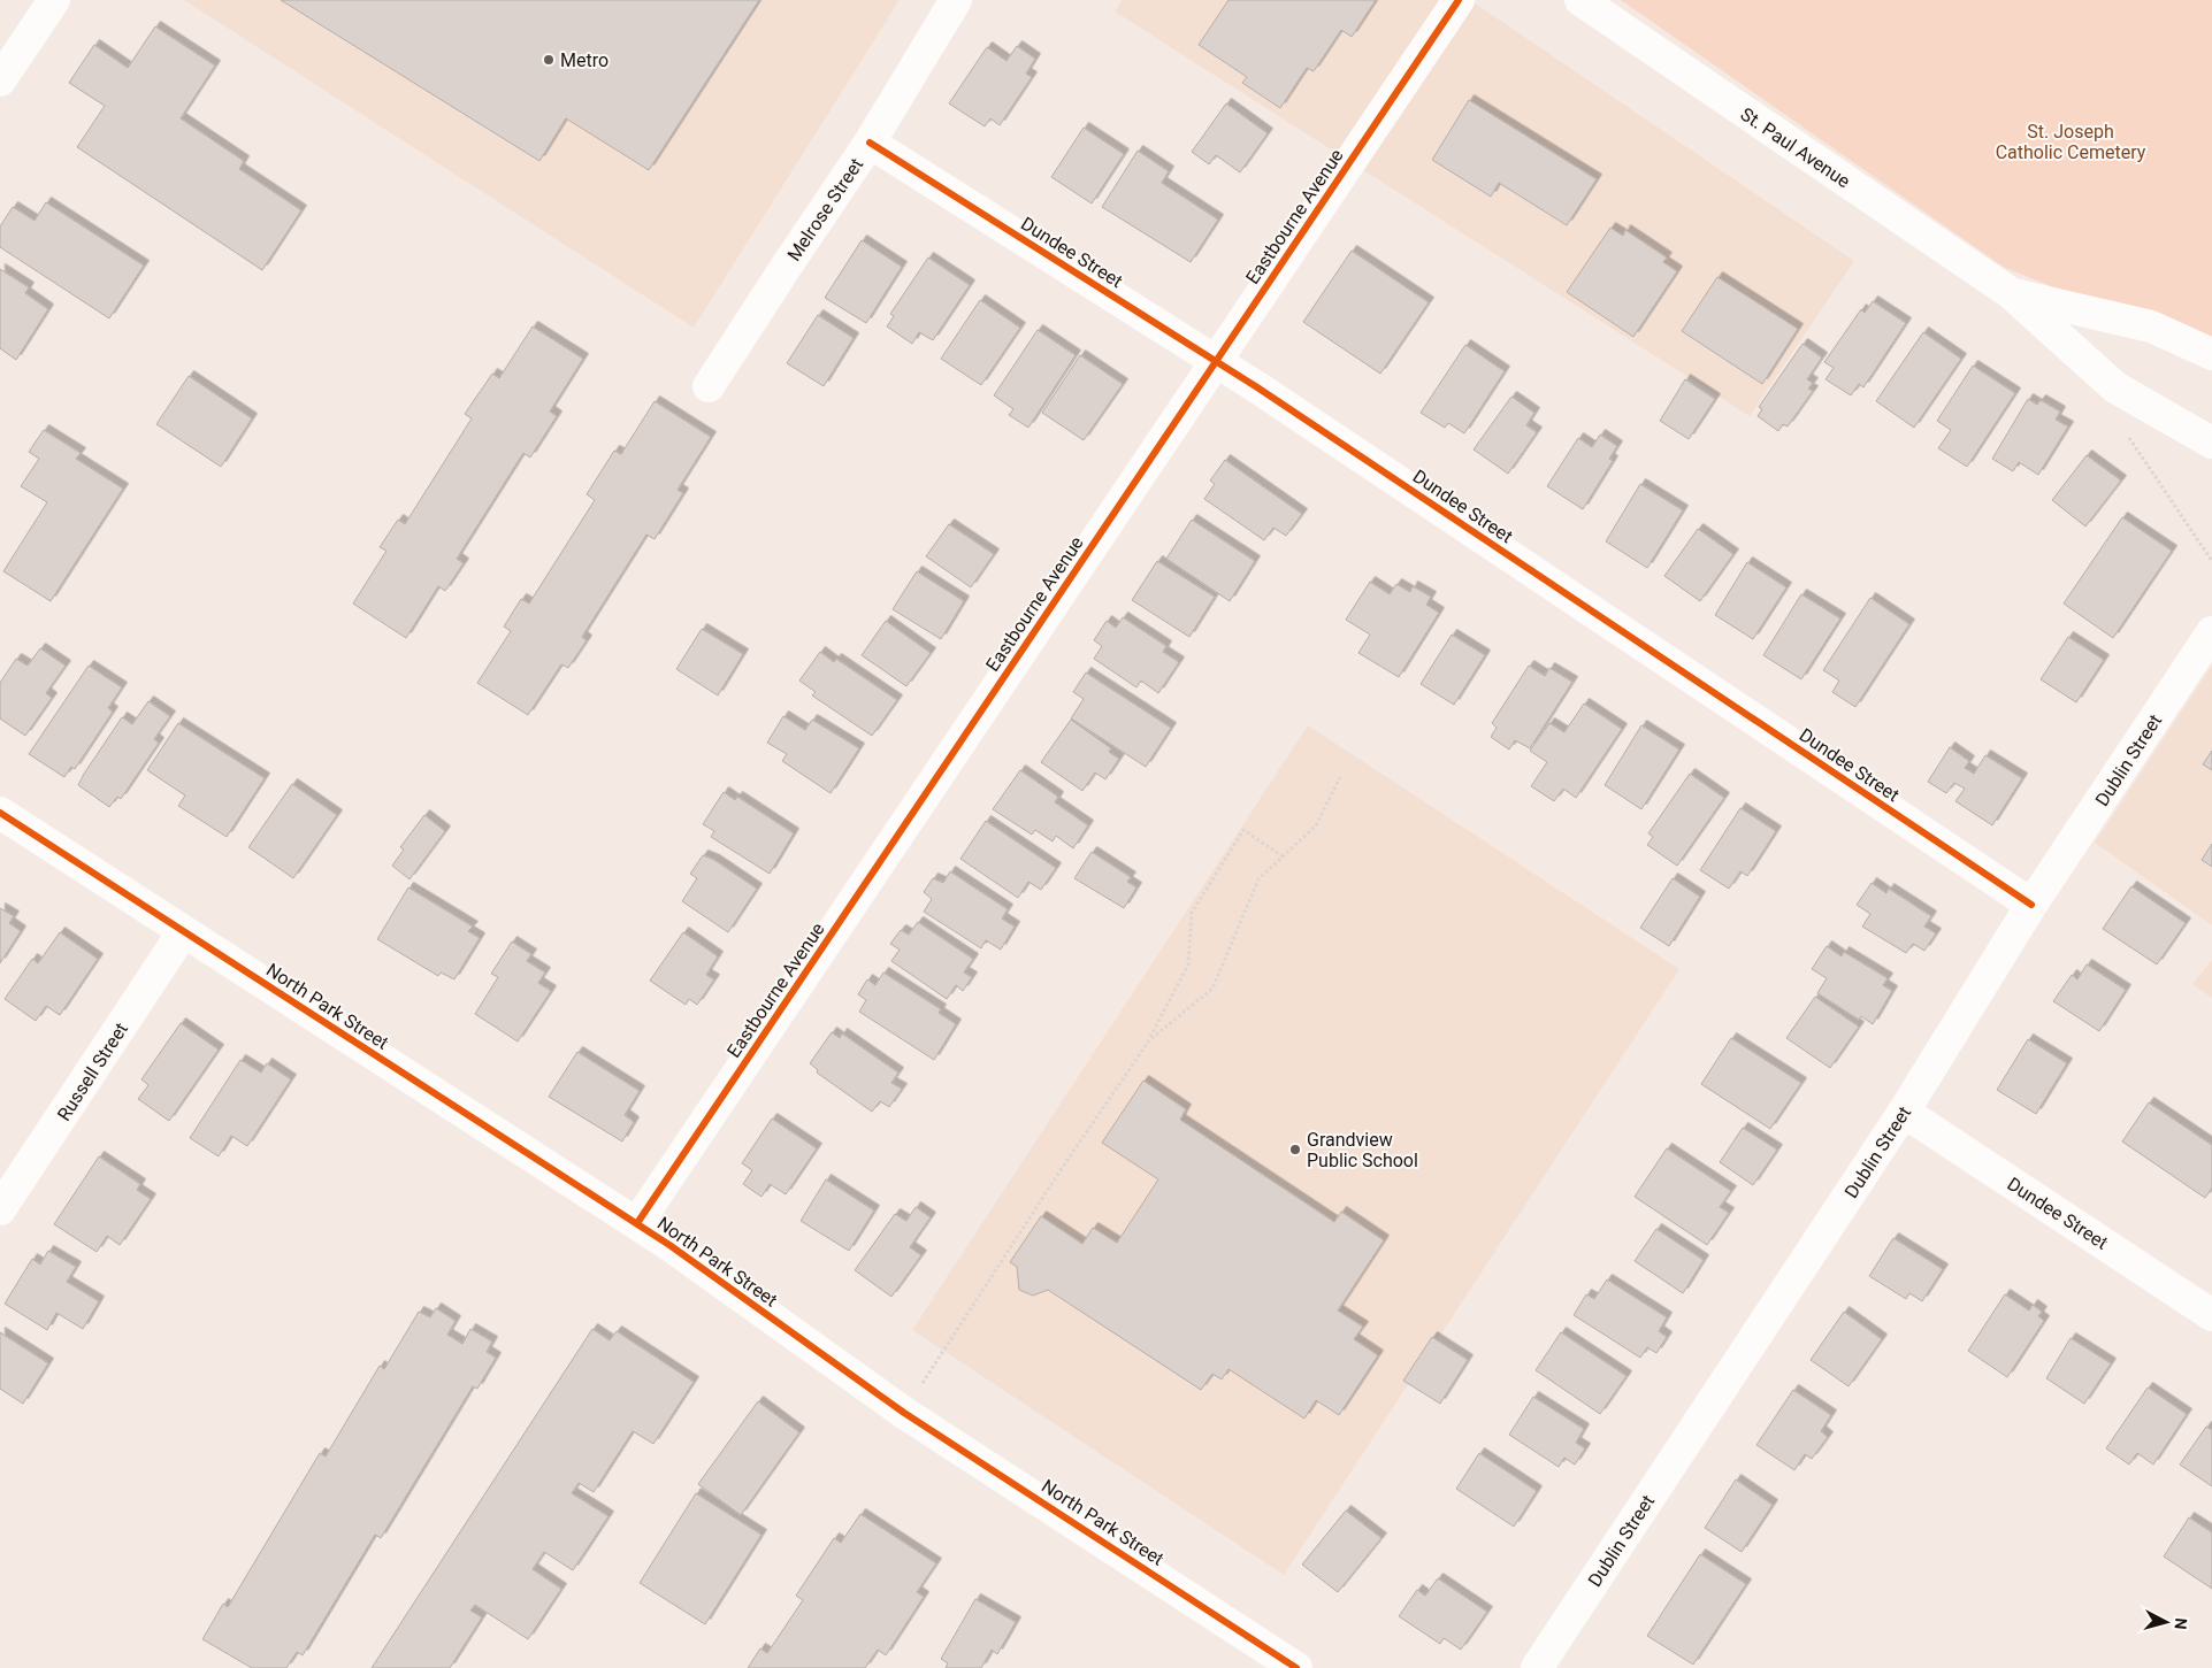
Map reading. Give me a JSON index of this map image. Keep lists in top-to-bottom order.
{
  "streets": {
    "street": [
      "St. Paul Avenue",
      "Melrose Street",
      "Eastbourne Avenue",
      "Dundee Street",
      "Dublin Street",
      "North Park Street",
      "Russell Street"
    ]
  },
  "crossings": [
    ["Melrose Street", "Dundee Street"],
    ["Eastbourne Avenue", "Dundee Street"],
    ["Eastbourne Avenue", "North Park Street"],
    ["Dundee Street", "Dublin Street"],
    ["North Park Street", "Russell Street"]
  ],
  "parks": ["St. Joseph Catholic Cemetery"],
  "places": ["Metro", "Grandview Public School"],
  "north": "right"
}
